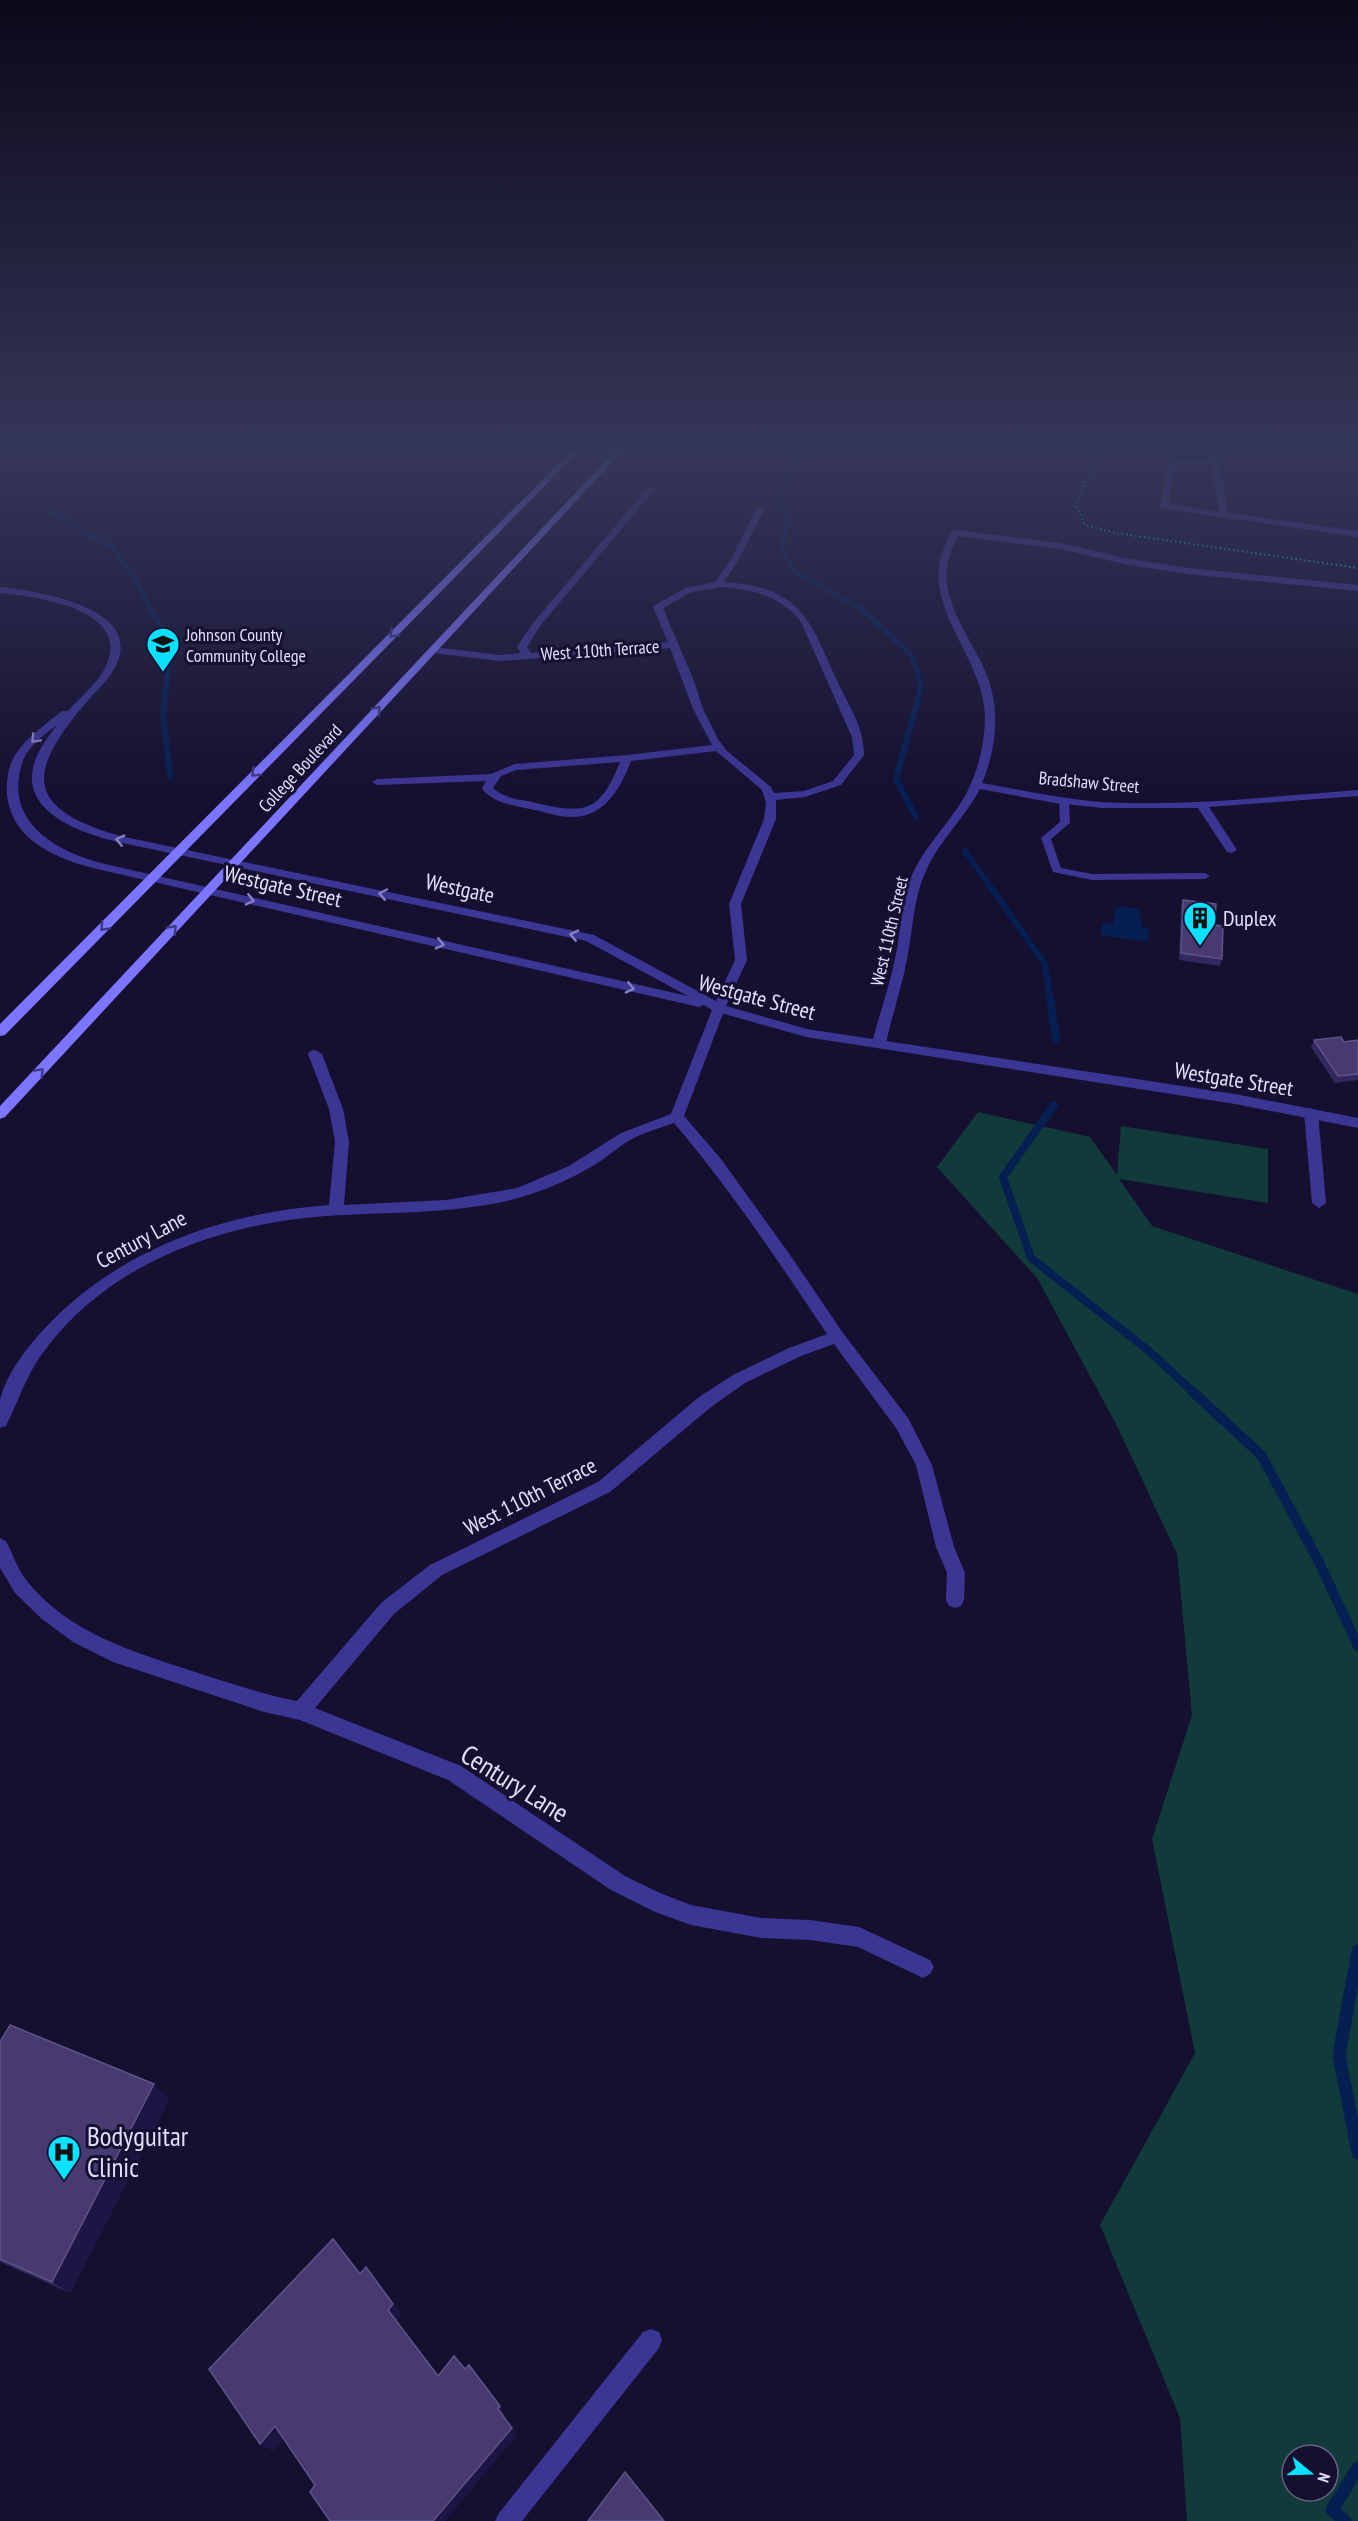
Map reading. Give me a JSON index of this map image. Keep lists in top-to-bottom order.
{
  "streets": {
    "main road": ["College Boulevard"],
    "street": [
      "West 110th Terrace",
      "Bradshaw Street",
      "Westgate Street",
      "Westgate",
      "West 110th Street",
      "Century Lane"
    ]
  },
  "crossings": [
    ["West 110th Terrace", "College Boulevard"],
    ["West 110th Terrace", "Century Lane"],
    ["College Boulevard", "Westgate Street"],
    ["College Boulevard", "Westgate"],
    ["Bradshaw Street", "West 110th Street"],
    ["Westgate Street", "Westgate"],
    ["Westgate Street", "West 110th Street"]
  ],
  "one_way": ["Westgate"],
  "places": {
    "school or university": ["Johnson County Community College"],
    "building": ["Duplex"],
    "hospital": ["Bodyguitar Clinic"]
  },
  "north": "right"
}
